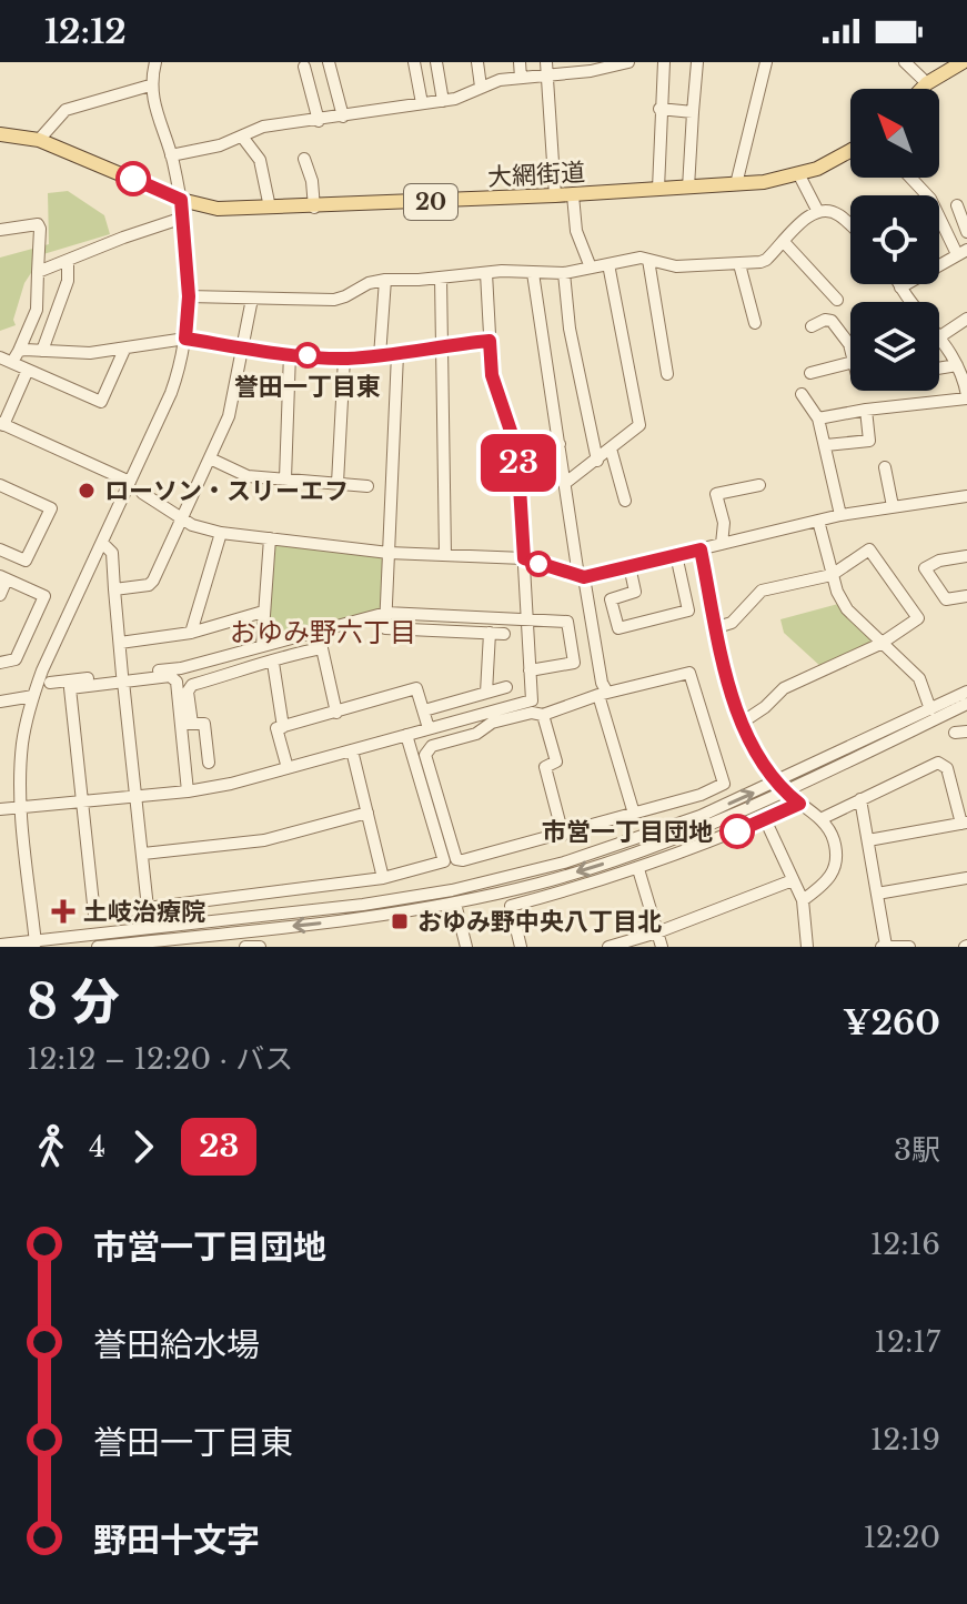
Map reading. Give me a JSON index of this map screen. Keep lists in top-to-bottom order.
{
  "streets": {
    "main road": ["大網街道", "20"]
  },
  "districts": ["おゆみ野六丁目"],
  "places": {
    "other": ["誉田一丁目東", "ローソン・スリーエフ", "市営一丁目団地"],
    "health": ["土岐治療院"],
    "transit": ["おゆみ野中央八丁目北"]
  },
  "lines": ["bus line 23"],
  "north": "top left",
  "page": {
    "status": "12:12",
    "on_map": "23",
    "heading": ["8 分", "12:12 – 12:20 · バス", "¥260"],
    "legs": ["4", "23", "3駅"],
    "list": [
      {
        "name": "市営一丁目団地",
        "value": "12:16"
      },
      {
        "name": "誉田給水場",
        "value": "12:17"
      },
      {
        "name": "誉田一丁目東",
        "value": "12:19"
      },
      {
        "name": "野田十文字",
        "value": "12:20"
      }
    ]
  }
}
